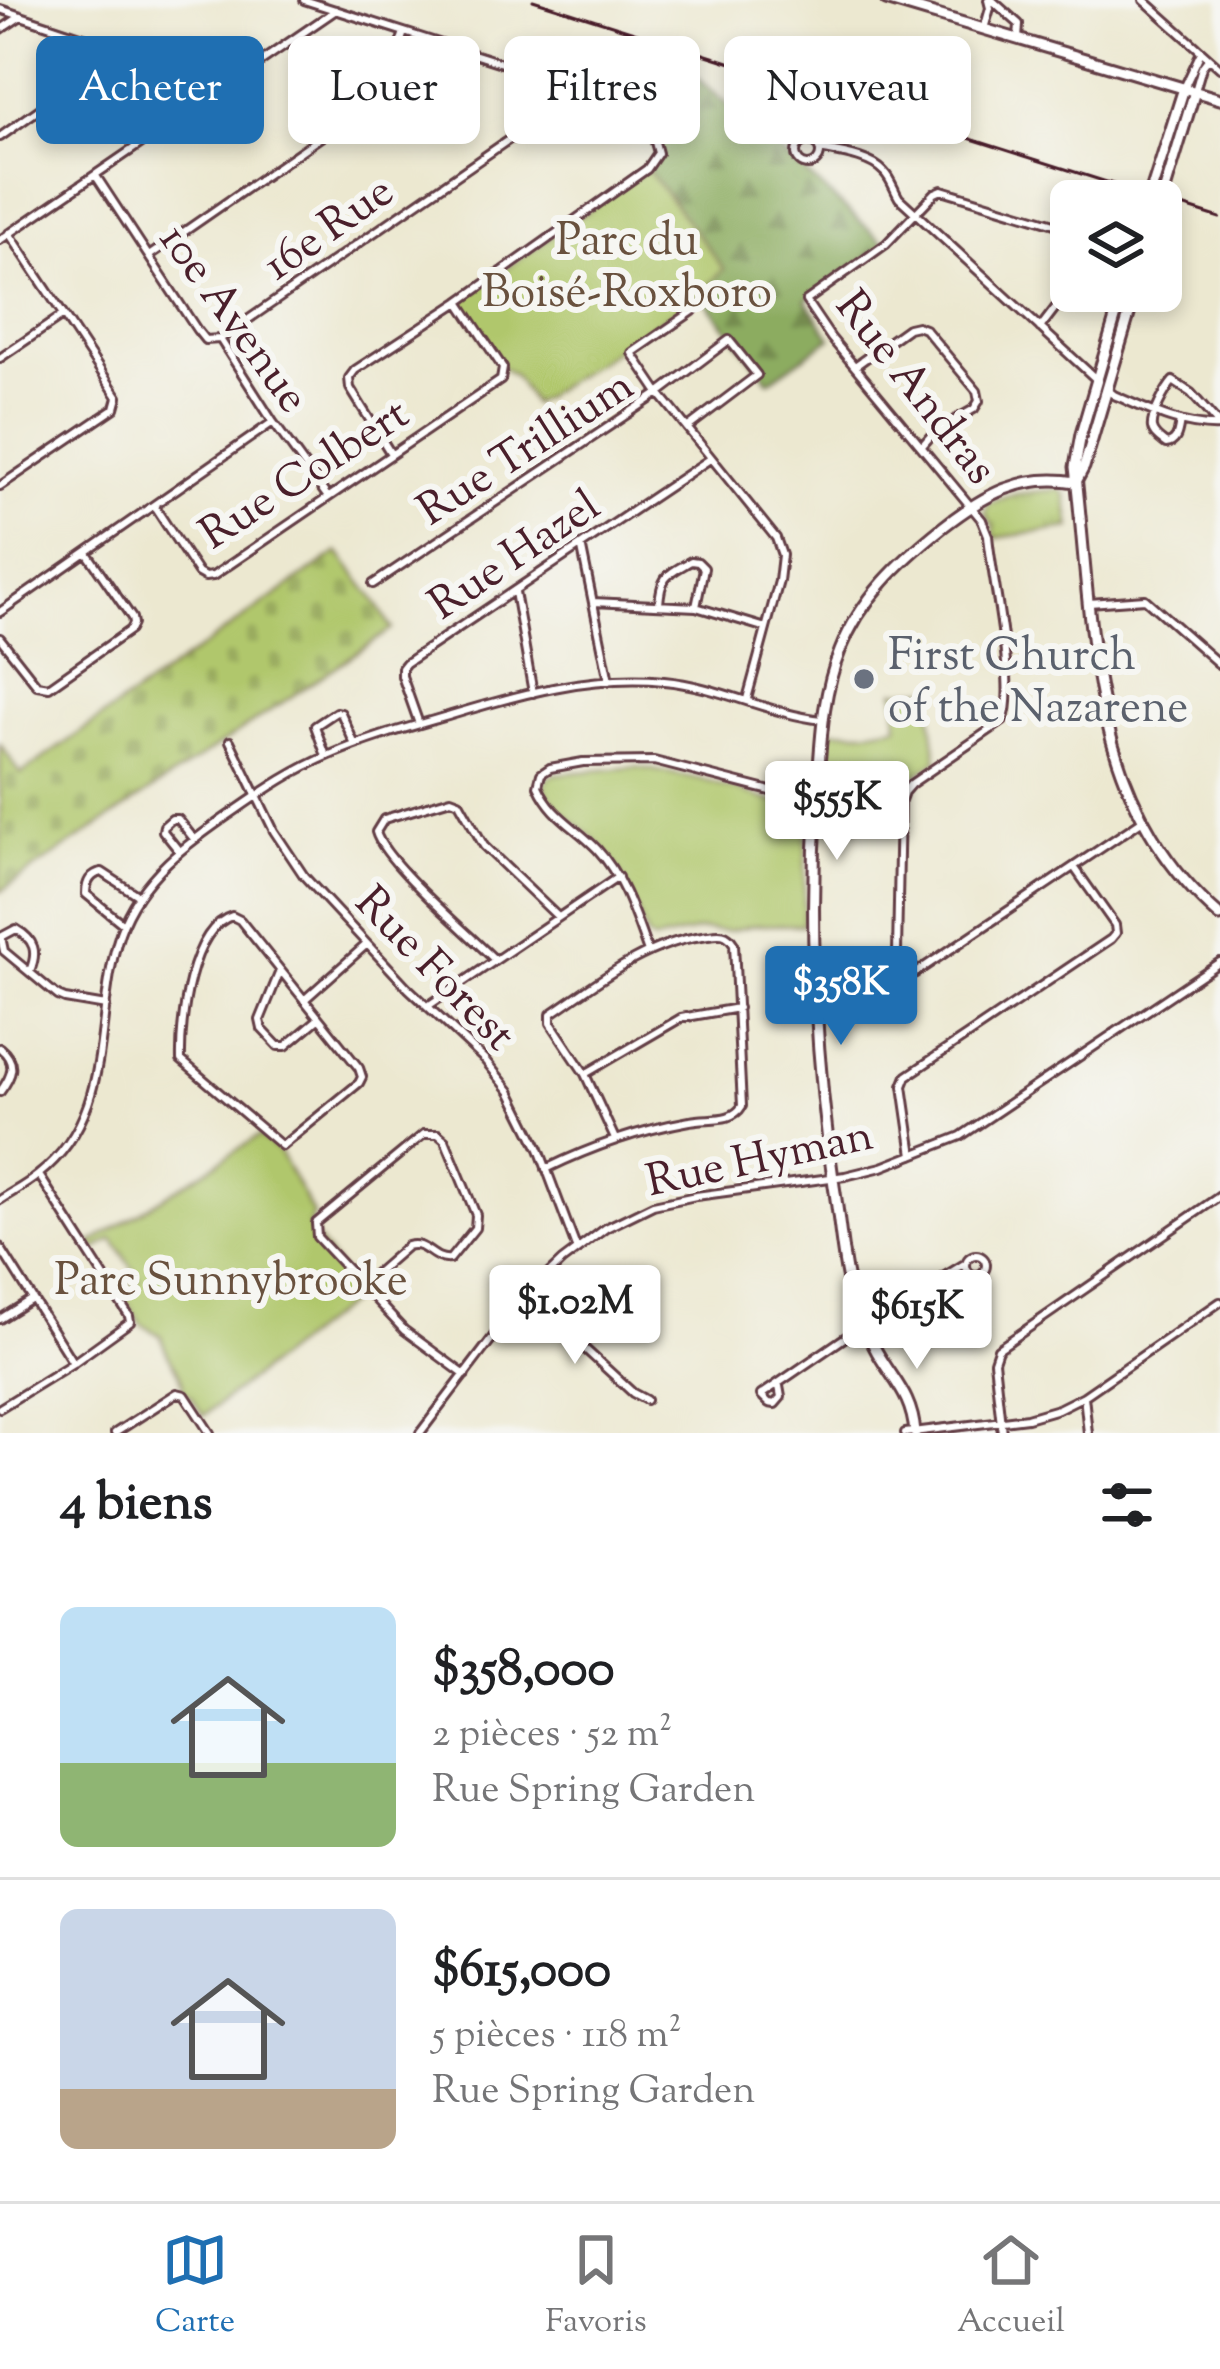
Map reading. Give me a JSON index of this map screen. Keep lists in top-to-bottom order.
{
  "streets": {
    "street": [
      "16e Rue",
      "10e Avenue",
      "Rue Andras",
      "Rue Trillium",
      "Rue Colbert",
      "Rue Hazel",
      "Rue Forest",
      "Rue Hyman"
    ]
  },
  "crossings": [
    ["16e Rue", "10e Avenue"],
    ["10e Avenue", "Rue Colbert"],
    ["Rue Trillium", "Rue Hazel"],
    ["Rue Forest", "Rue Hyman"]
  ],
  "parks": ["Parc du Boisé-Roxboro", "Parc Sunnybrooke"],
  "places": ["First Church of the Nazarene"],
  "page": {
    "chip": [
      "Acheter",
      "Louer",
      "Filtres",
      "Nouveau"
    ],
    "price": [
      "$555K",
      "$358K",
      "$1.02M",
      "$615K"
    ],
    "heading": "4 biens",
    "list": [
      {
        "name": "$358,000",
        "note": "2 pièces · 52 m² · Rue Spring Garden"
      },
      {
        "name": "$615,000",
        "note": "5 pièces · 118 m² · Rue Spring Garden"
      }
    ],
    "tabs": ["Carte", "Favoris", "Accueil"]
  }
}
